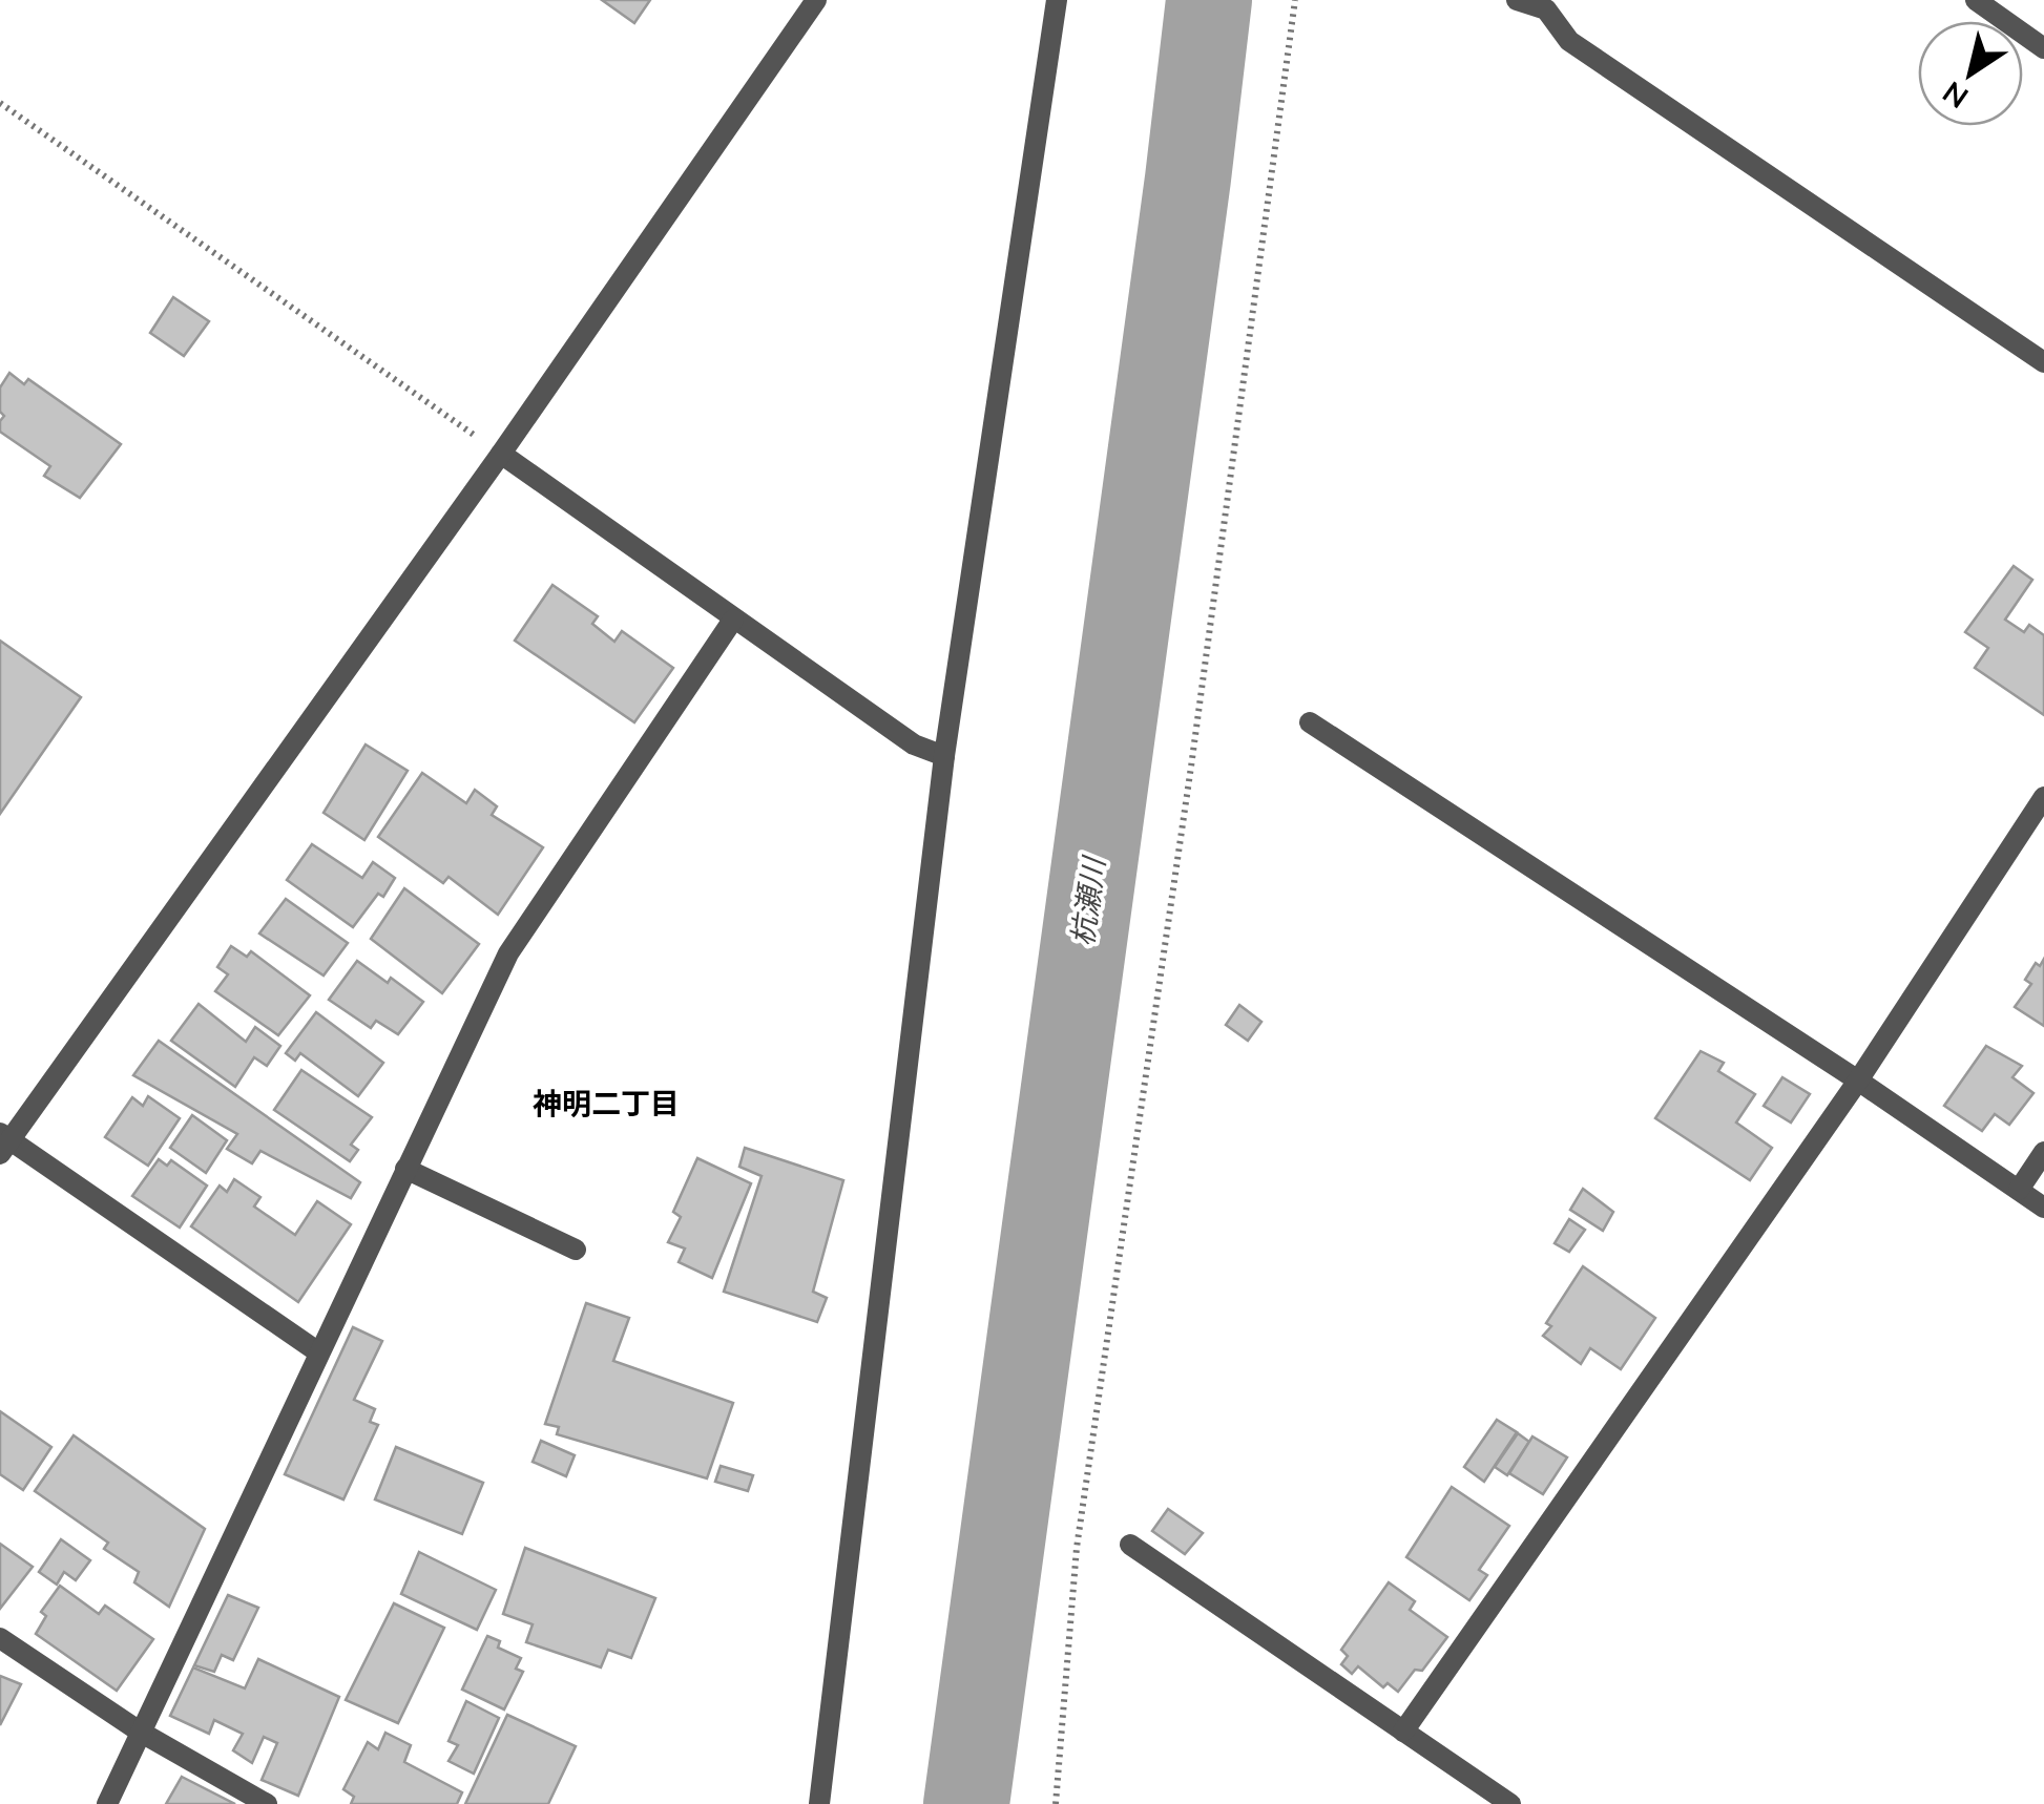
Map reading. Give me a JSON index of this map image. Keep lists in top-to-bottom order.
{
  "districts": ["神明二丁目"],
  "water": ["杭瀬川"],
  "north": "bottom left"
}
